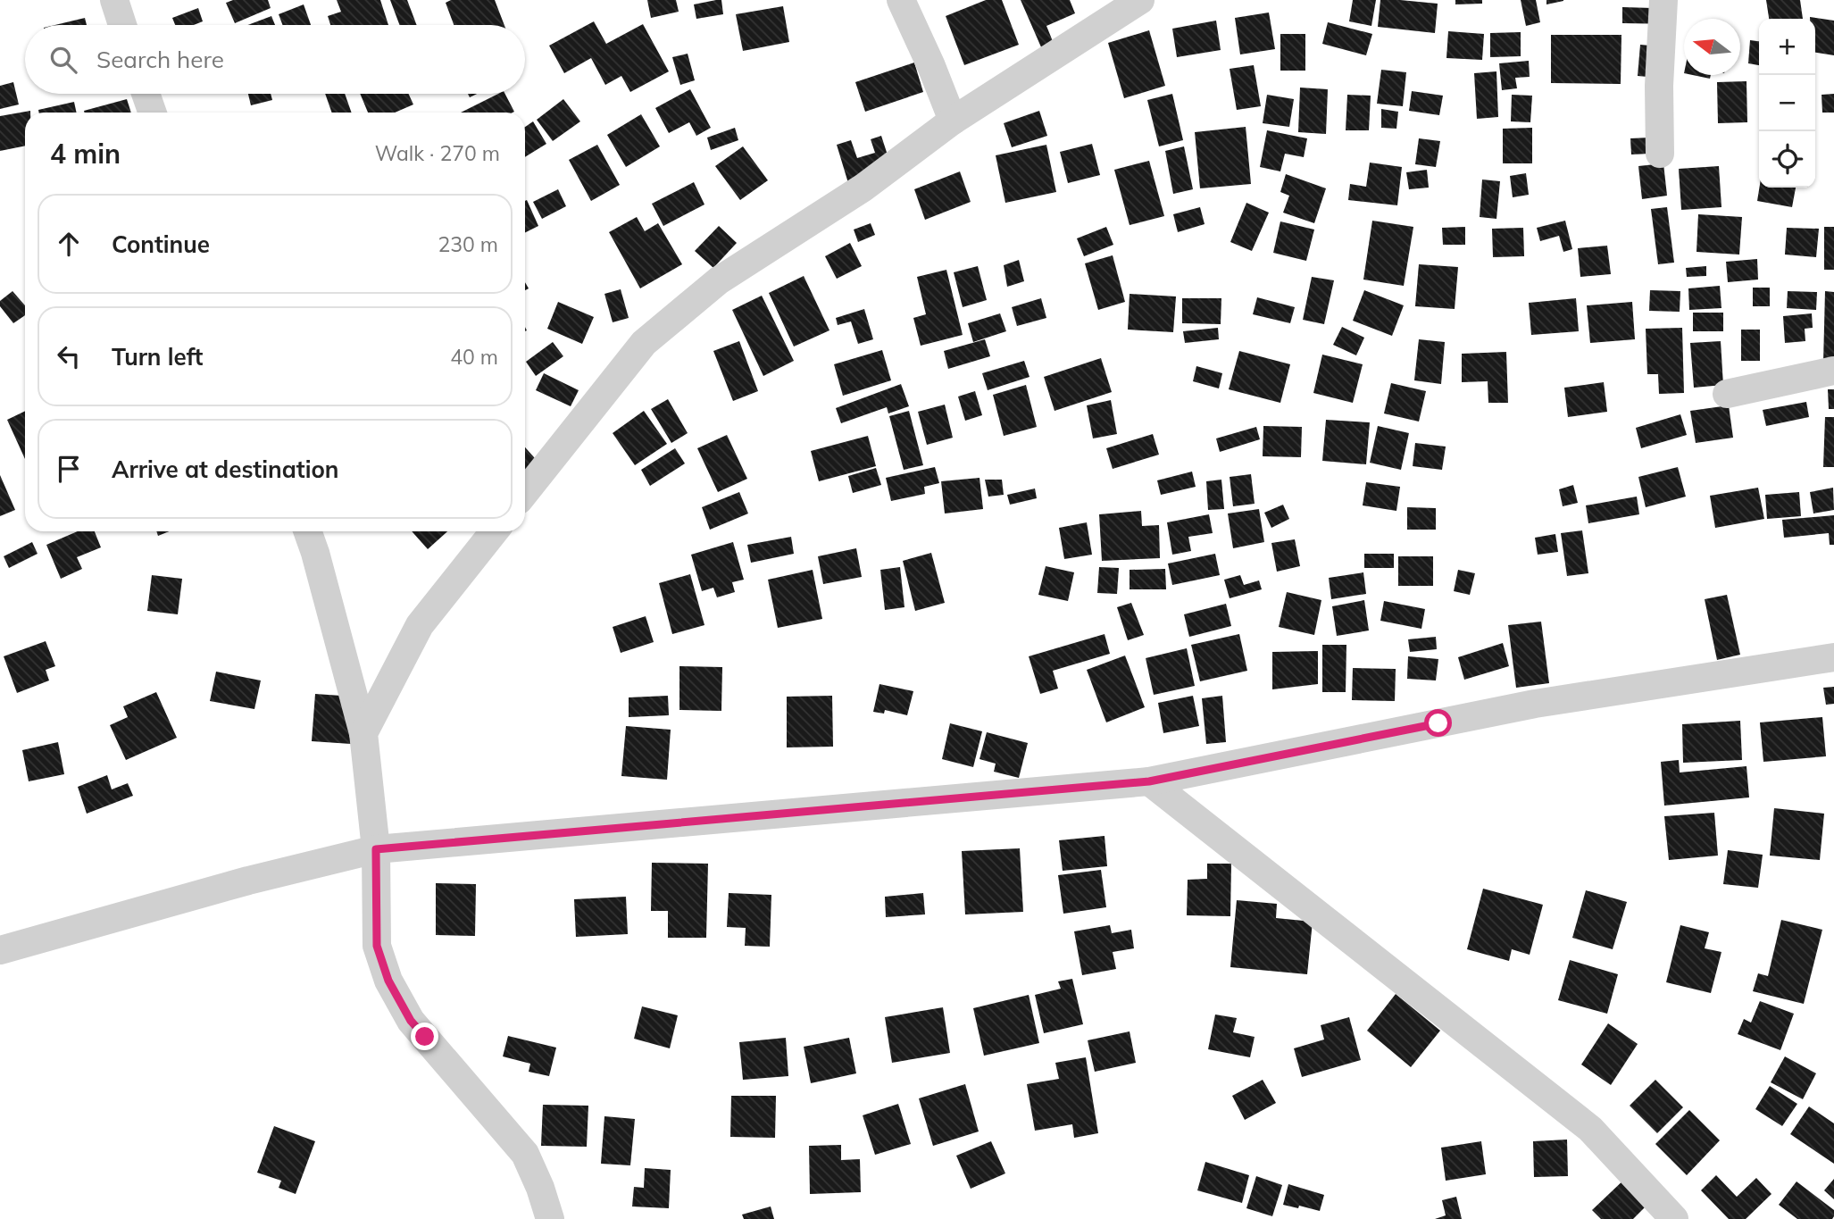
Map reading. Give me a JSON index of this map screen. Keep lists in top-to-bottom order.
{
  "north": "left",
  "page": {
    "map_buttons": ["+", "−"],
    "search": "Search here",
    "heading": ["4 min", "Walk · 270 m"],
    "list": [
      ["Continue", "230 m"],
      ["Turn left", "40 m"],
      "Arrive at destination"
    ]
  }
}
